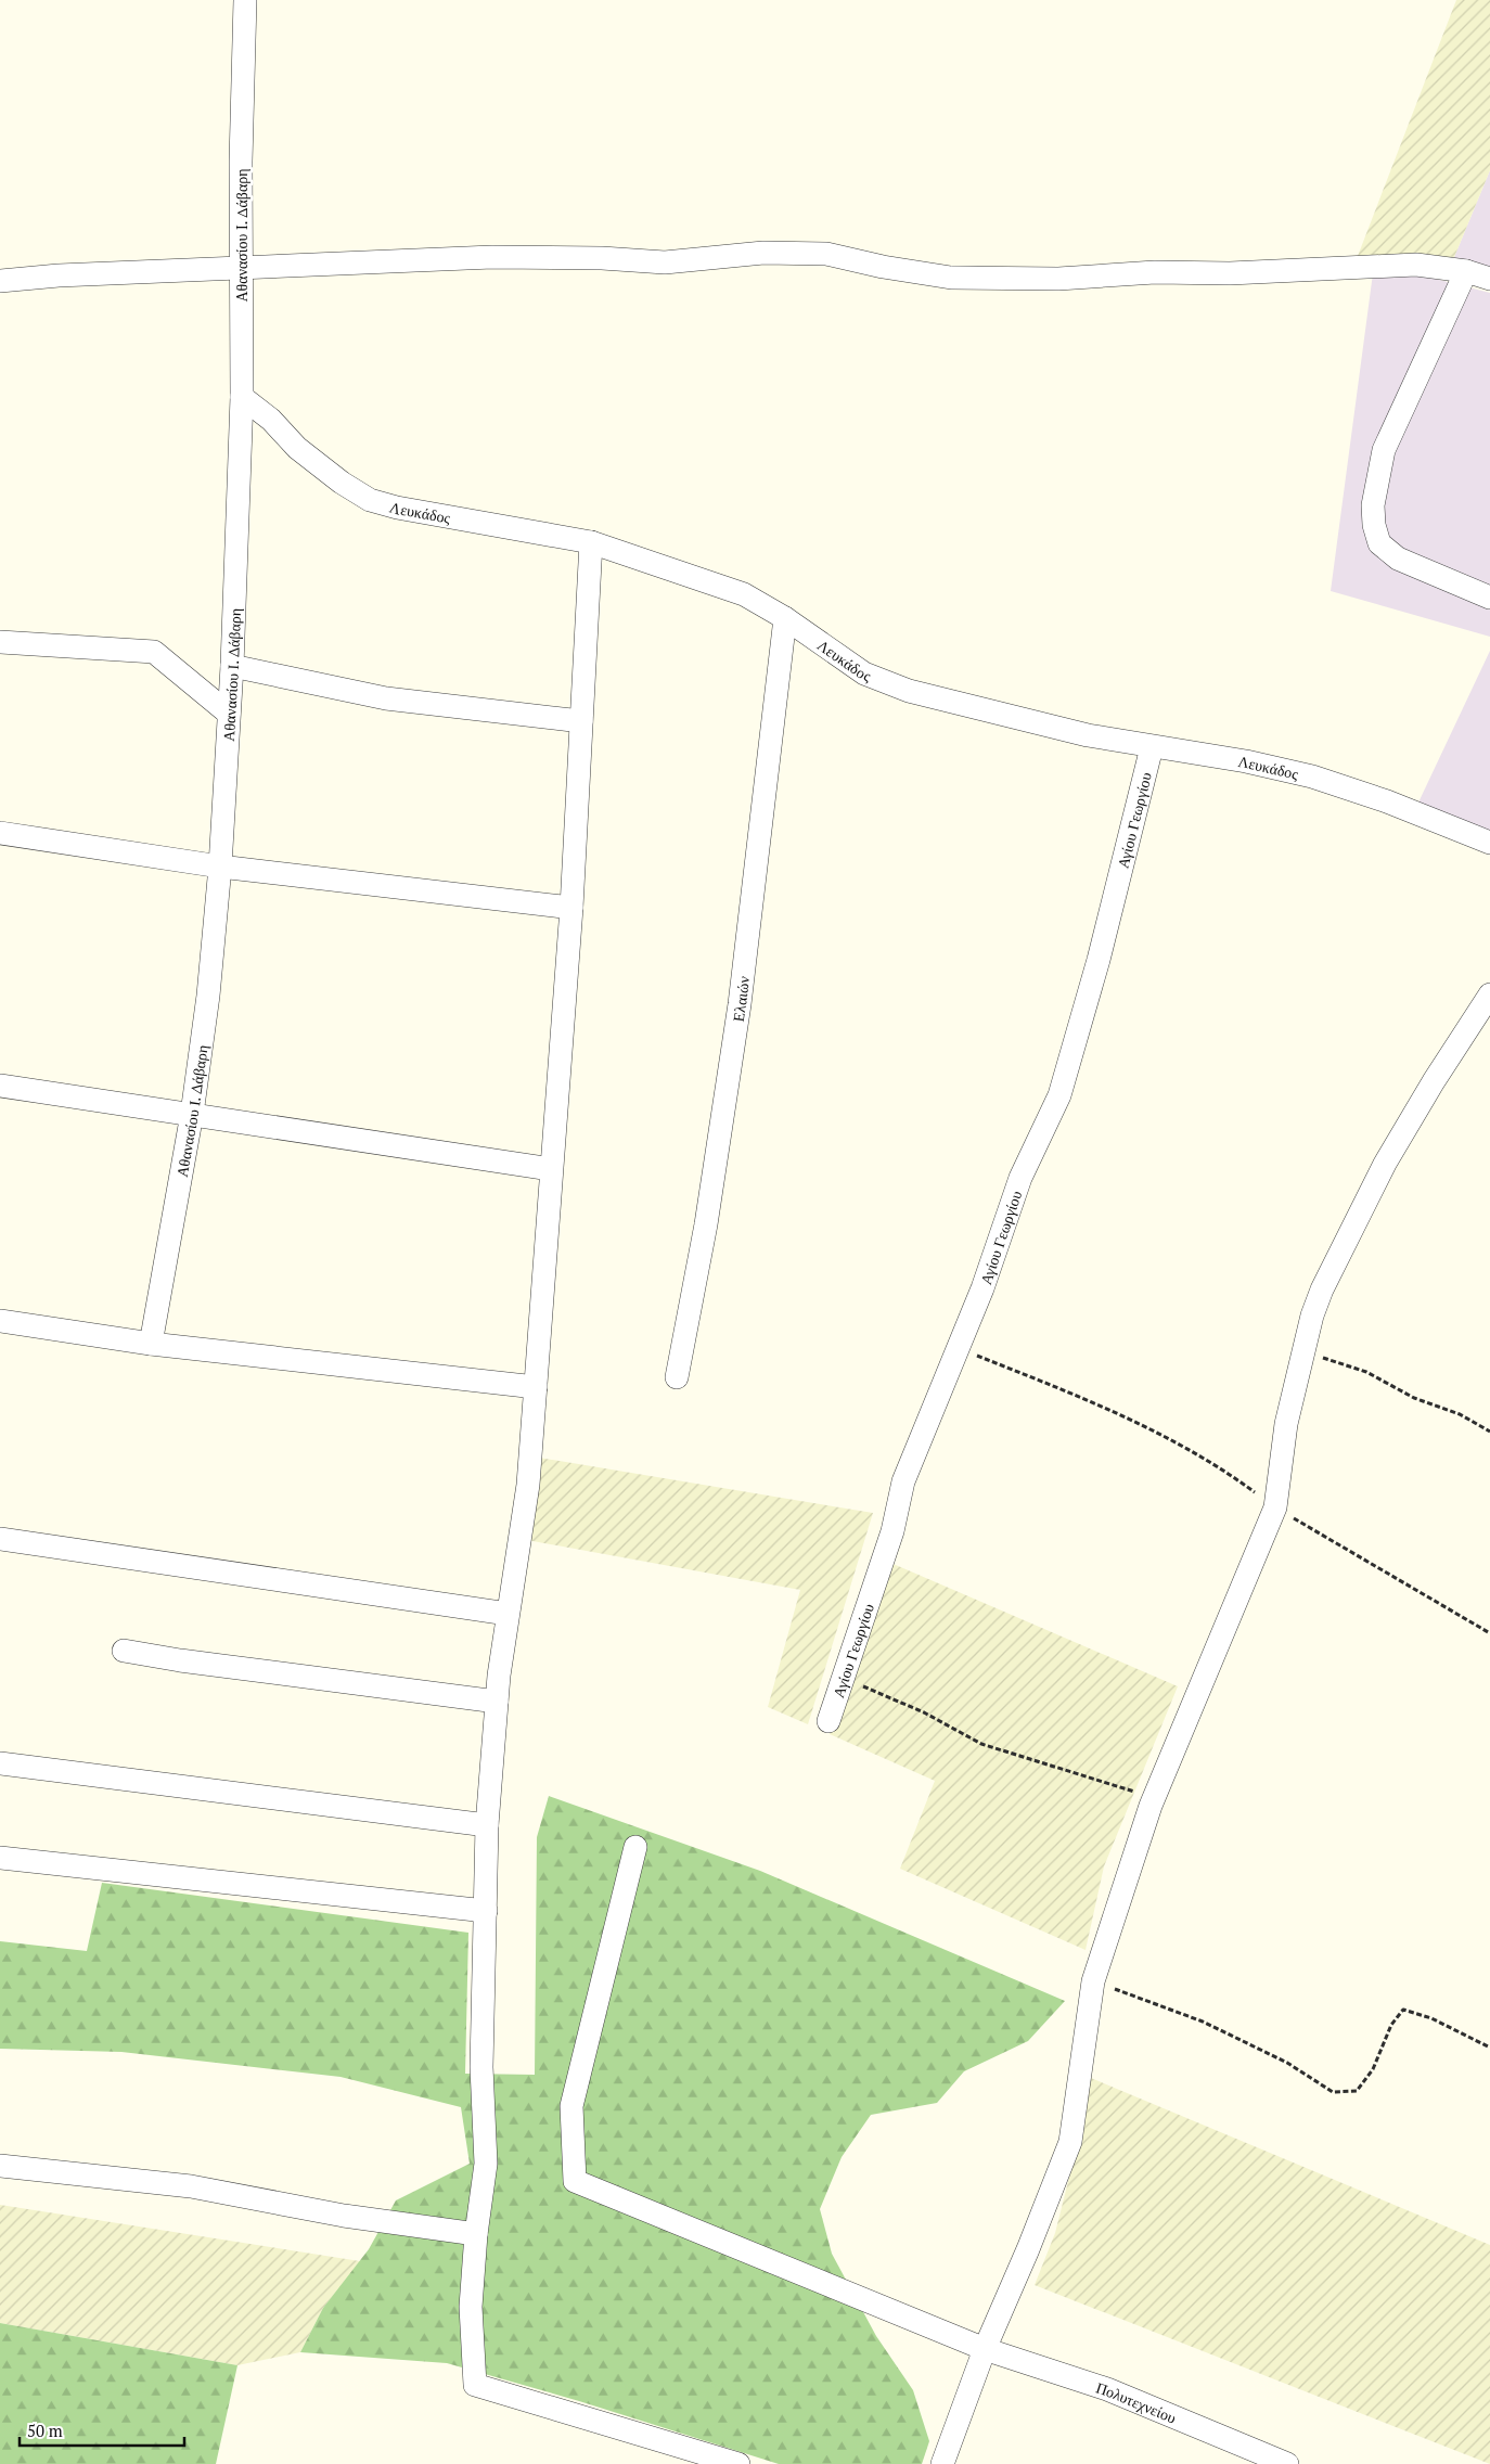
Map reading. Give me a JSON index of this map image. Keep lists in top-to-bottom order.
{
  "streets": {
    "street": [
      "Αθανασίου Ι. Δάβαρη",
      "Λευκάδος",
      "Αγίου Γεωργίου",
      "Ελαιών",
      "Πολυτεχνείου"
    ]
  },
  "crossings": [
    ["Αθανασίου Ι. Δάβαρη", "Λευκάδος"],
    ["Λευκάδος", "Αγίου Γεωργίου"],
    ["Λευκάδος", "Ελαιών"]
  ],
  "scale_bar": "50 m"
}
